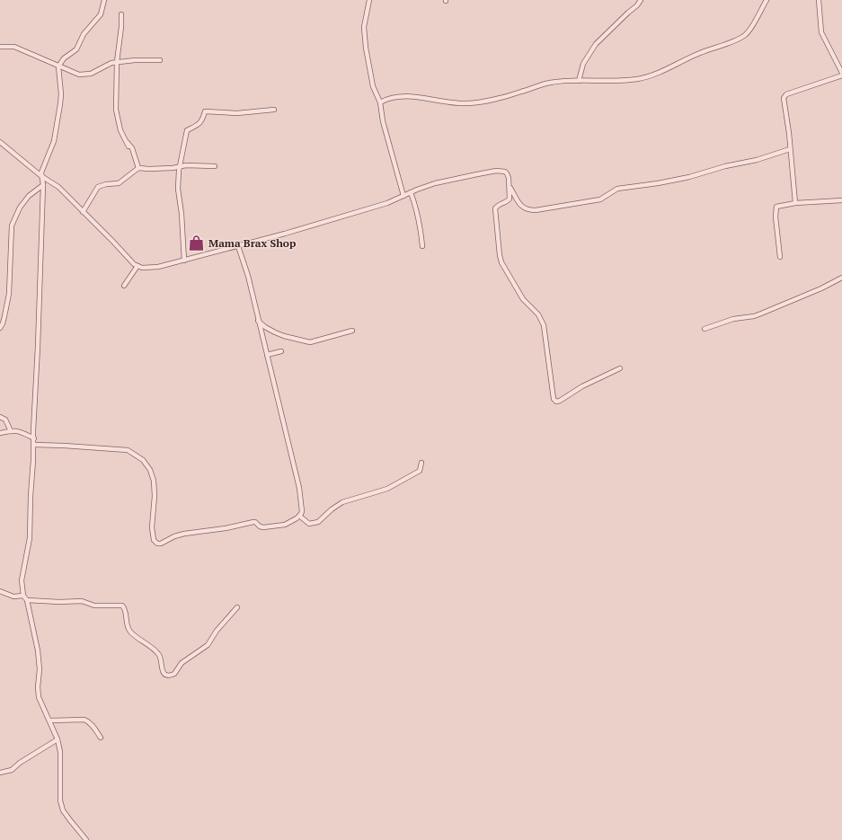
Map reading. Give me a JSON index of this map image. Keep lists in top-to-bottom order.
{
  "places": {
    "shop": ["Mama Brax Shop"]
  }
}
